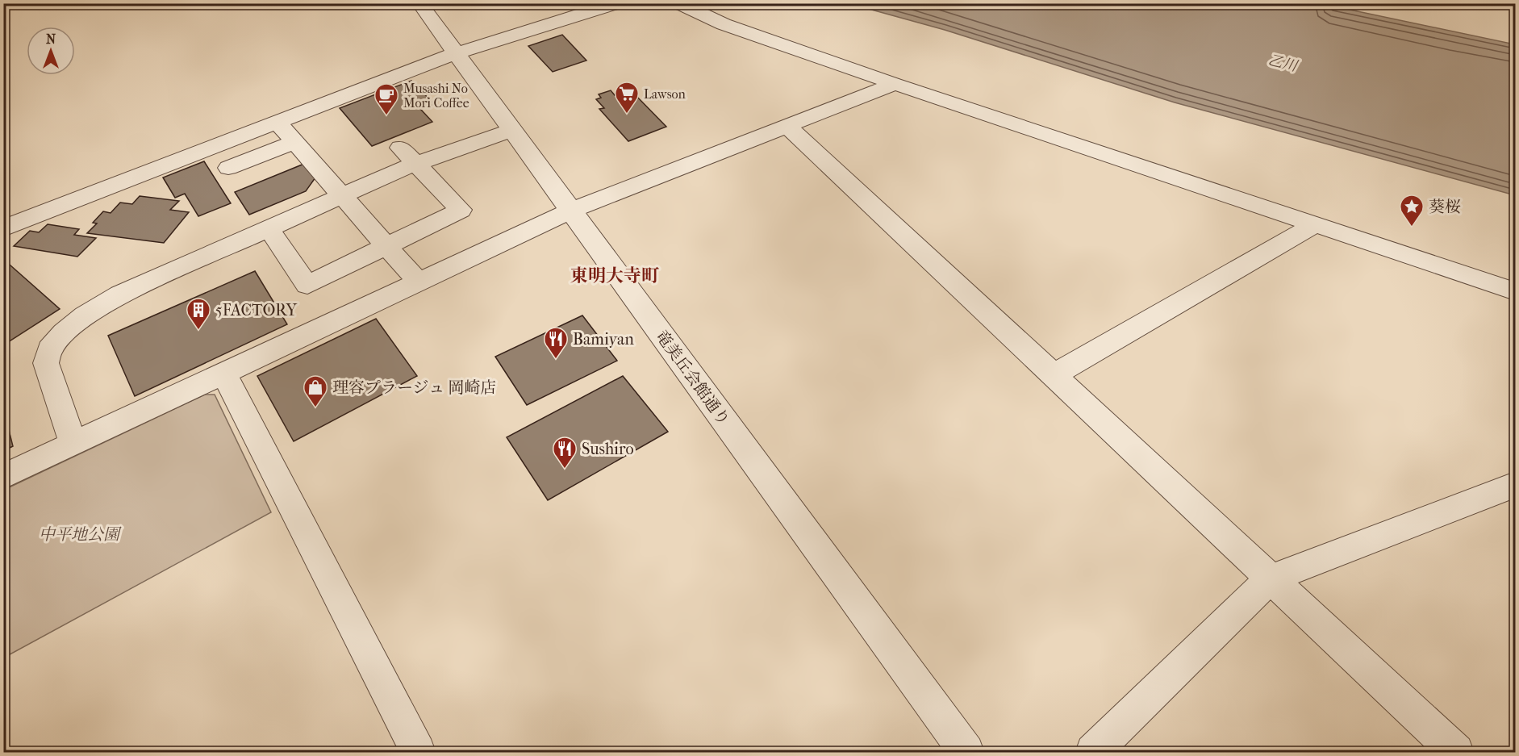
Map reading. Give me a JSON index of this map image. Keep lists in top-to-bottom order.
{
  "streets": {
    "street": ["竜美丘会館通り"]
  },
  "districts": ["東明大寺町"],
  "water": ["乙川"],
  "parks": ["中平地公園"],
  "places": {
    "supermarket": ["Lawson"],
    "cafe": ["Musashi No Mori Coffee"],
    "place": ["葵桜"],
    "building": ["5FACTORY"],
    "restaurant": ["Bamiyan", "Sushiro"],
    "shop": ["理容プラージュ 岡崎店"]
  },
  "north": "top"
}
